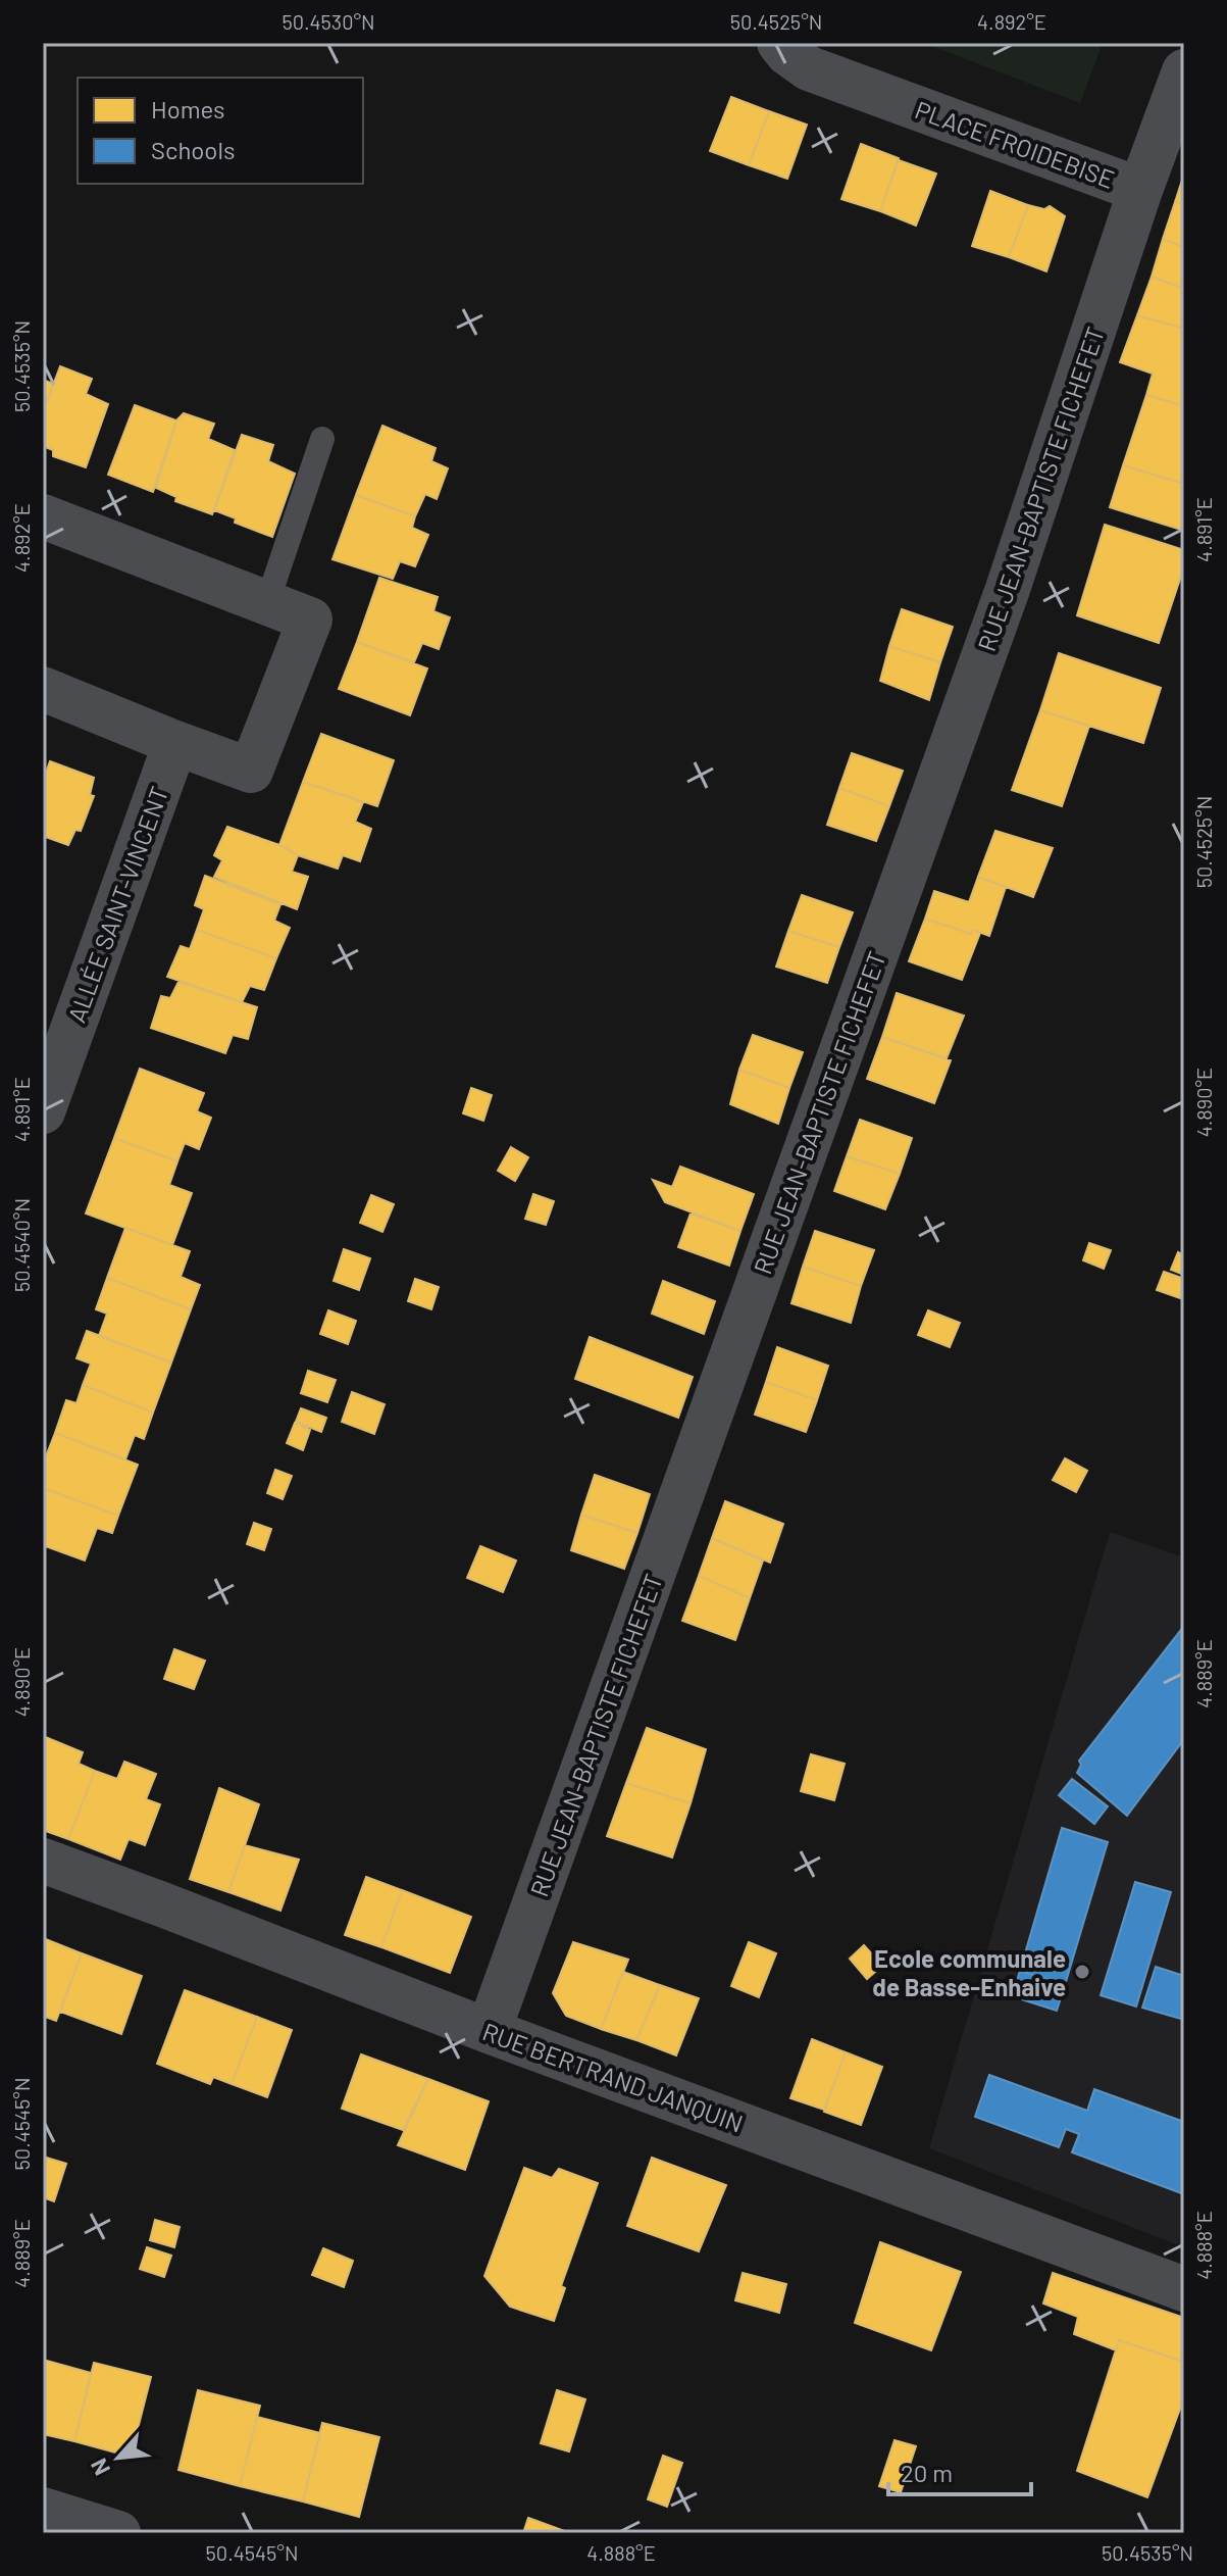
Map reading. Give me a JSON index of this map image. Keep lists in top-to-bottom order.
{
  "streets": {
    "street": [
      "PLACE FROIDEBISE",
      "RUE JEAN-BAPTISTE FICHEFET",
      "ALLÉE SAINT-VINCENT",
      "RUE BERTRAND JANQUIN"
    ]
  },
  "crossings": [
    ["PLACE FROIDEBISE", "RUE JEAN-BAPTISTE FICHEFET"],
    ["RUE JEAN-BAPTISTE FICHEFET", "RUE BERTRAND JANQUIN"]
  ],
  "places": ["Ecole communale de Basse-Enhaive"],
  "legend": ["Homes", "Schools"],
  "scale_bar": "20 m",
  "north": "bottom left",
  "coordinates": [
    "50.4530°N",
    "50.4525°N",
    "4.892°E",
    "50.4535°N",
    "4.891°E",
    "4.890°E",
    "50.4540°N",
    "4.889°E",
    "50.4545°N",
    "4.888°E"
  ]
}
